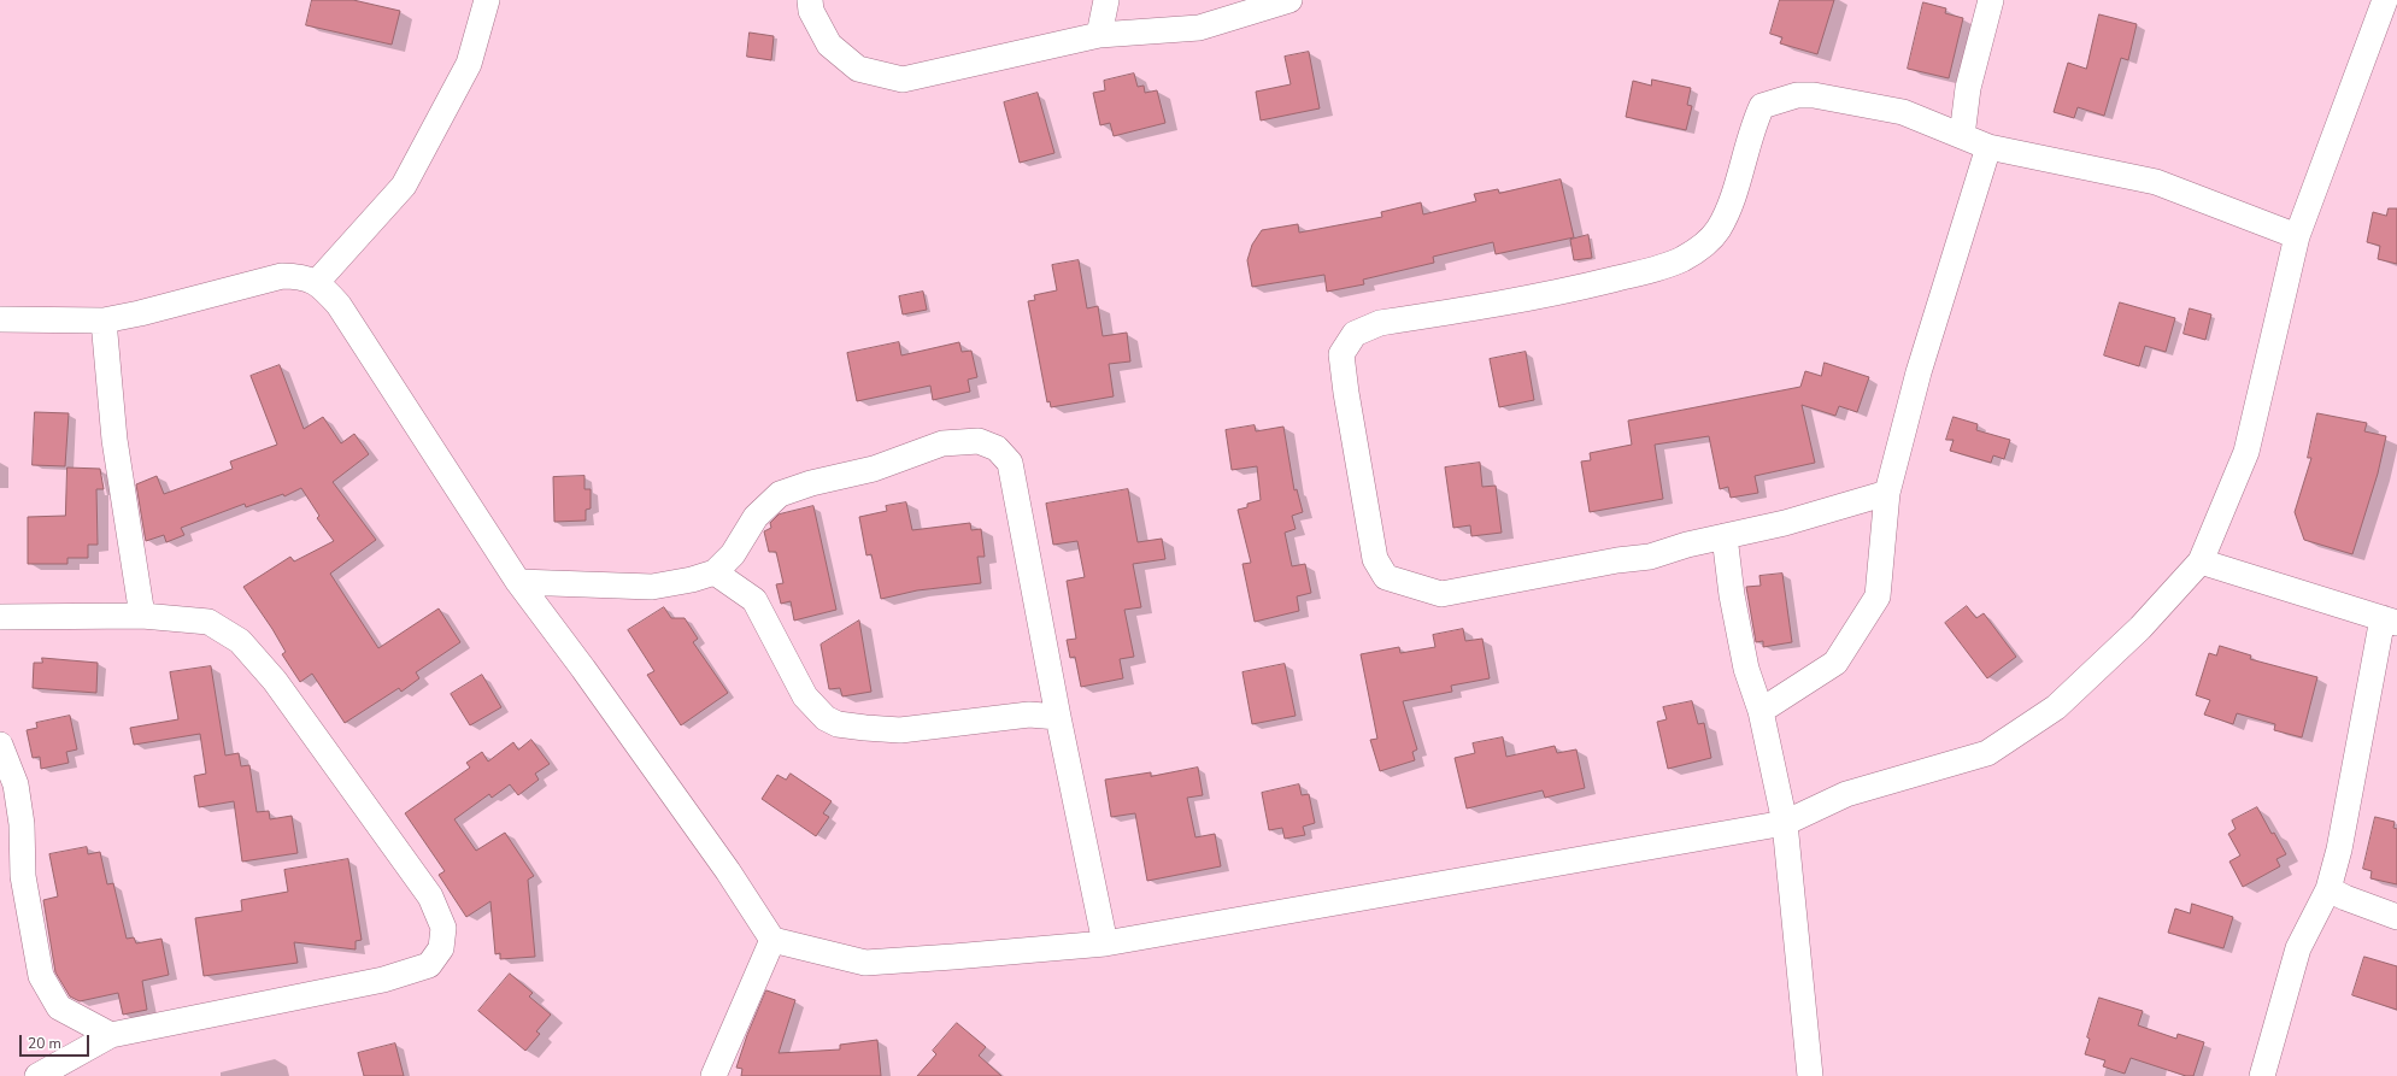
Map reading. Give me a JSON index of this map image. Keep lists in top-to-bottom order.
{
  "scale_bar": "20 m"
}
